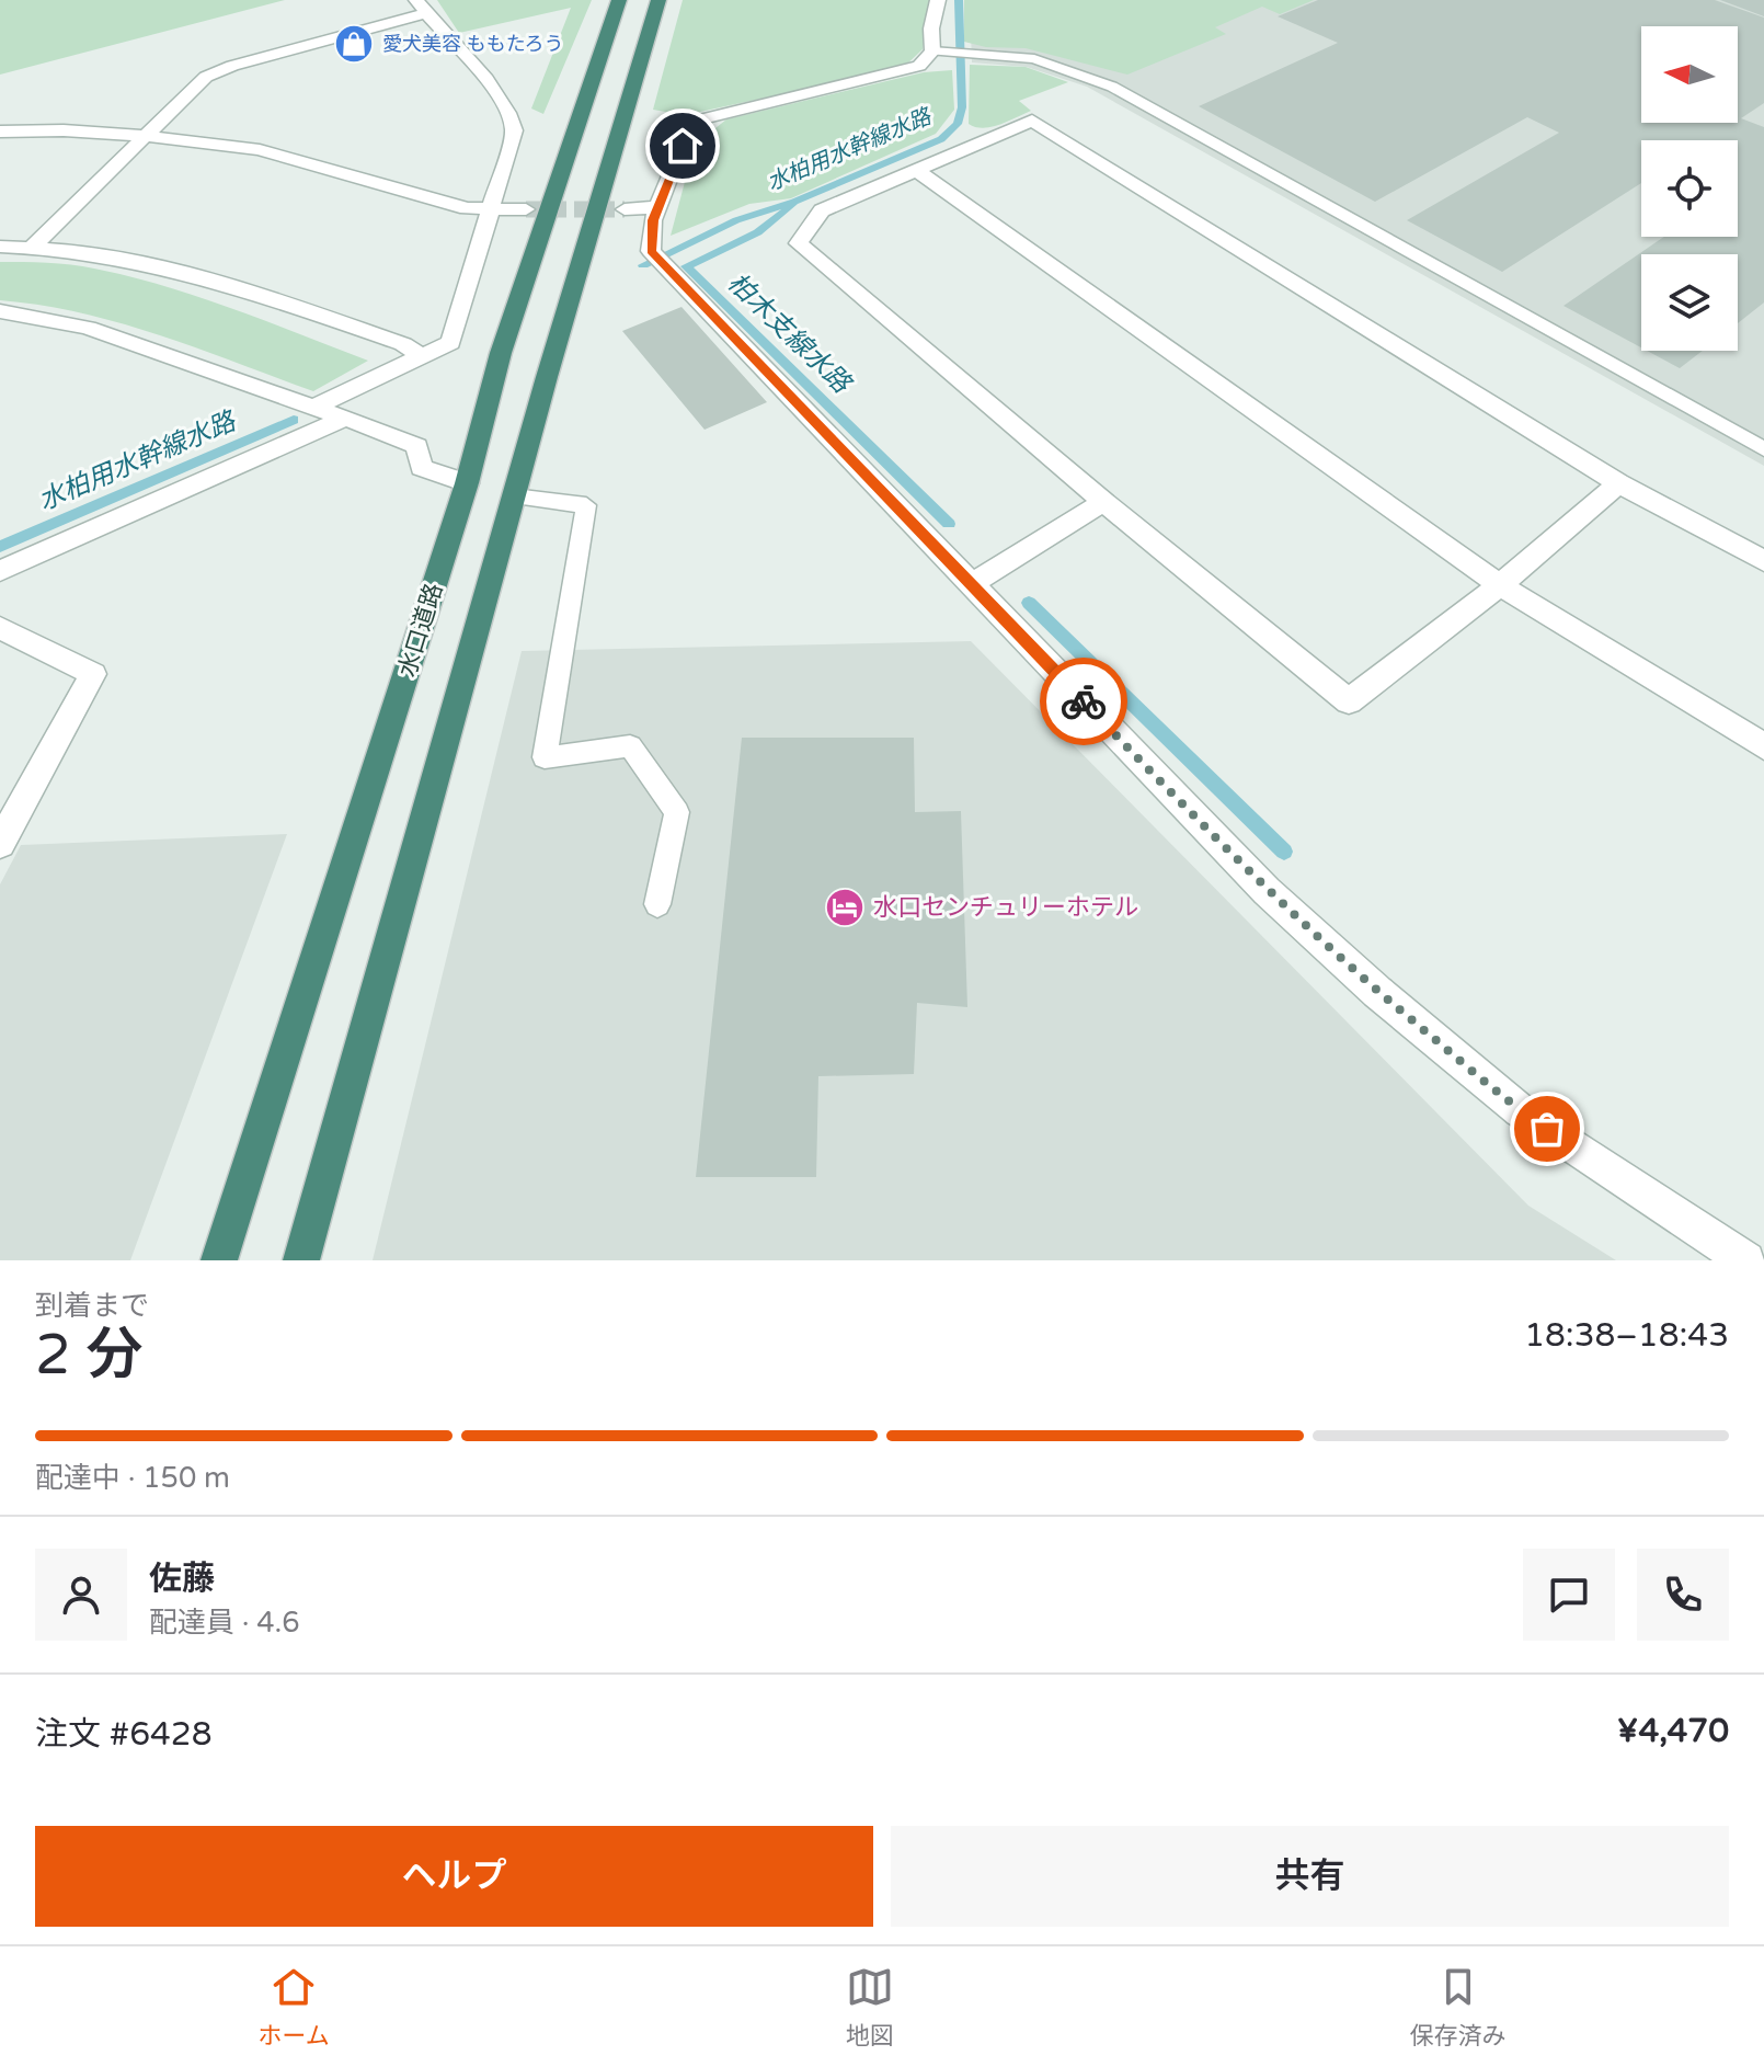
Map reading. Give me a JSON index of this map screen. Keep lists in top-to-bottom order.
{
  "streets": {
    "highway": ["水口道路"]
  },
  "water": ["水柏用水幹線水路", "柏木支線水路"],
  "places": {
    "shop": ["愛犬美容 ももたろう"],
    "hotel": ["水口センチュリーホテル"]
  },
  "north": "left",
  "page": {
    "heading": ["2 分", "到着まで", "18:38–18:43"],
    "panel": [
      "佐藤",
      "配達員 · 4.6",
      "注文 #6428",
      "¥4,470"
    ],
    "bar": "配達中 · 150 m",
    "buttons": ["ヘルプ", "共有"],
    "tabs": ["ホーム", "地図", "保存済み"]
  }
}
